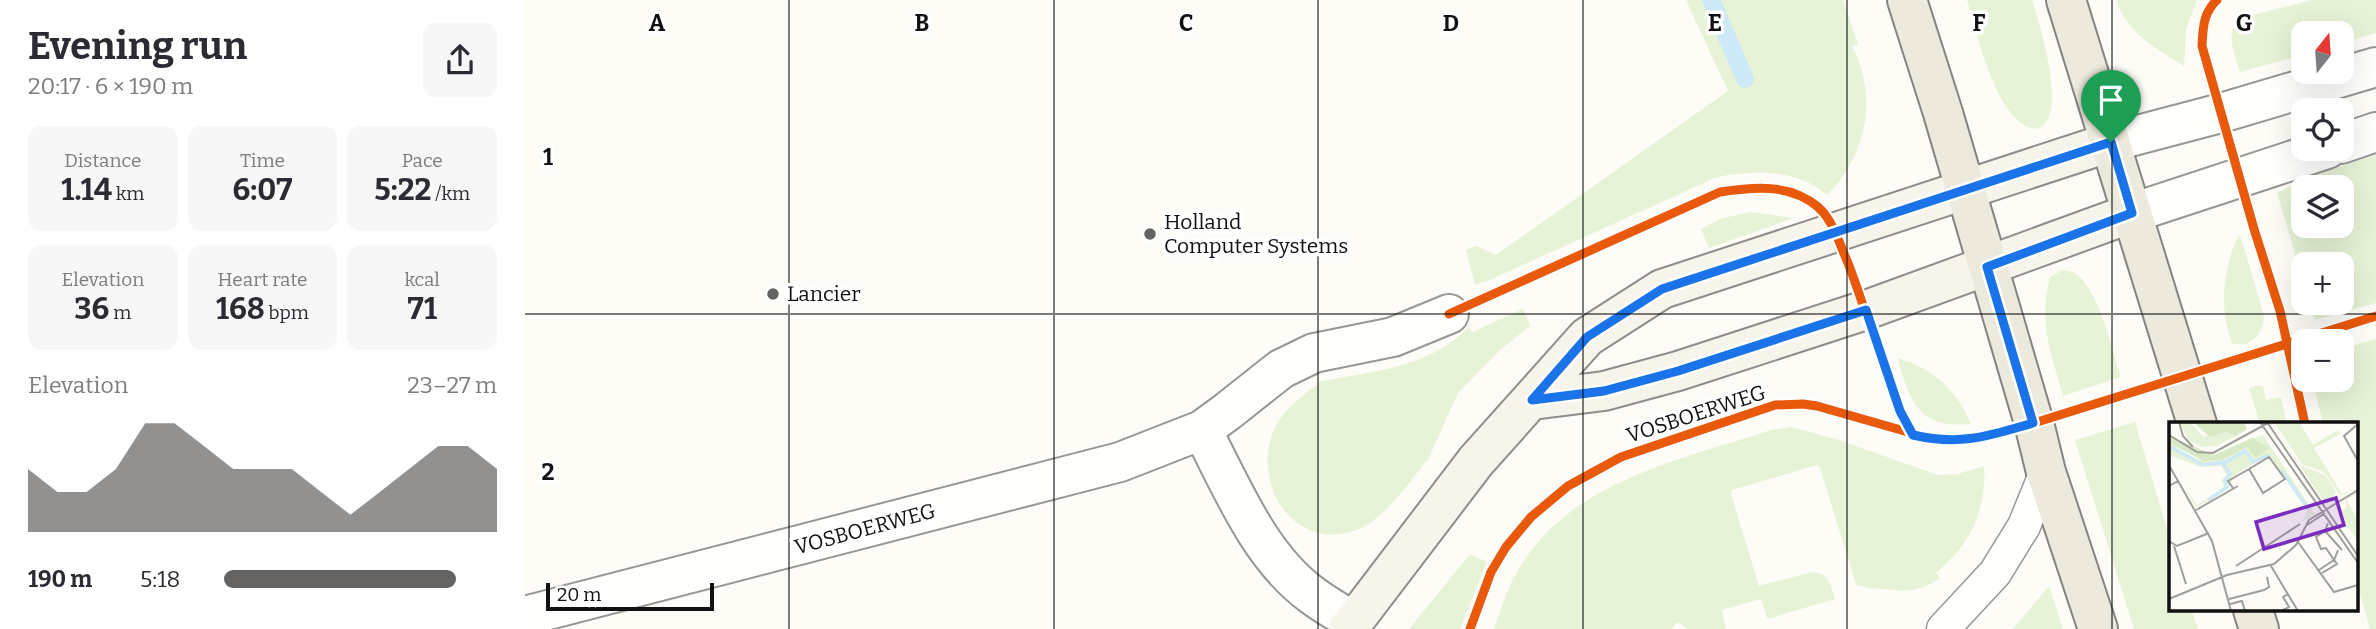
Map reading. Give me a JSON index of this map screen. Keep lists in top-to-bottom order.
{
  "streets": {
    "street": ["VOSBOERWEG"]
  },
  "places": ["Holland Computer Systems", "Lancier"],
  "scale_bar": "20 m",
  "north": "top",
  "page": {
    "heading": ["Evening run", "20:17 · 6 × 190 m"],
    "map_buttons": ["+", "−"],
    "stats": [
      ["Distance", "1.14 km"],
      ["Time", "6:07"],
      ["Pace", "5:22 /km"],
      ["Elevation", "36 m"],
      ["Heart rate", "168 bpm"],
      ["kcal", "71"]
    ],
    "chart": ["Elevation", "23–27 m"],
    "list": [
      {
        "name": "190 m",
        "note": "5:18"
      }
    ],
    "scale": "20 m"
  },
  "grid": {
    "columns": [
      "A",
      "B",
      "C",
      "D",
      "E",
      "F",
      "G"
    ],
    "rows": ["1", "2"]
  }
}
